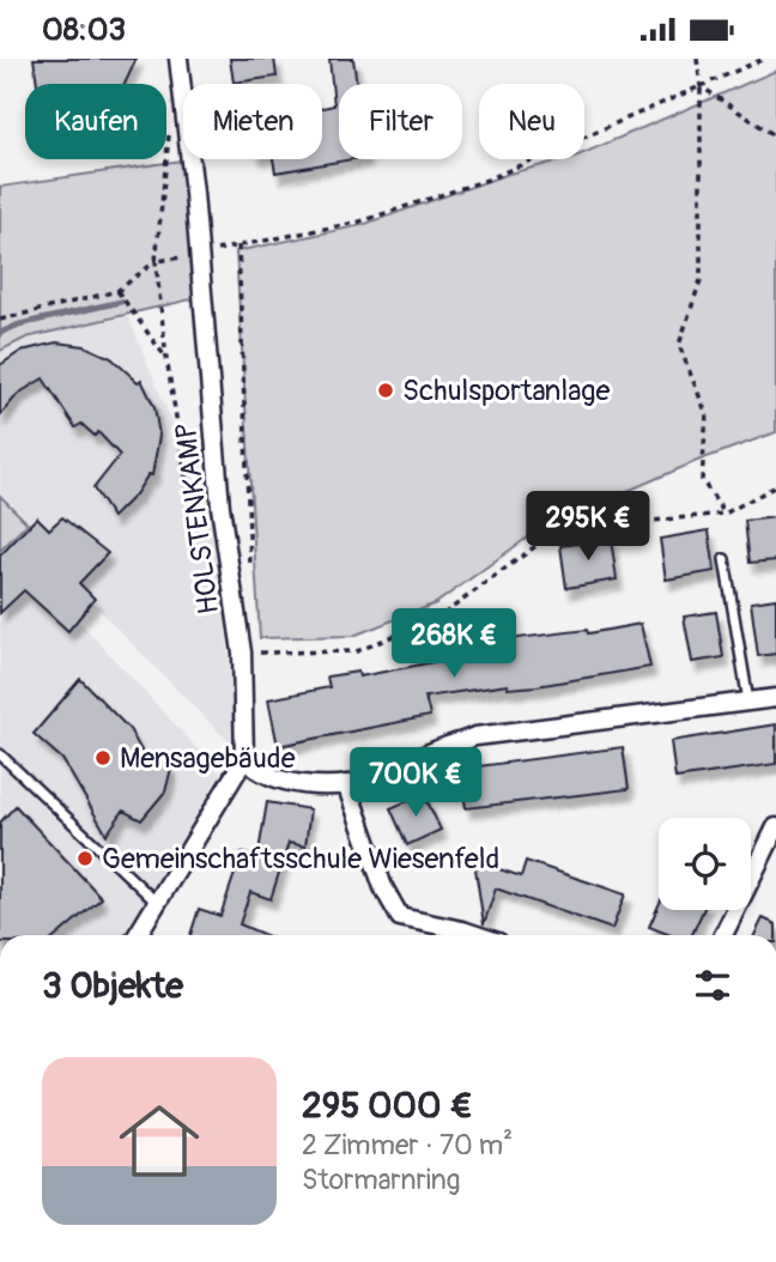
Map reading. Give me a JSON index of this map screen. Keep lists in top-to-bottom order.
{
  "streets": {
    "street": ["HOLSTENKAMP"]
  },
  "places": ["Schulsportanlage", "Mensagebäude", "Gemeinschaftsschule Wiesenfeld"],
  "page": {
    "status": "08:03",
    "chip": [
      "Kaufen",
      "Mieten",
      "Filter",
      "Neu"
    ],
    "price": ["295K €", "268K €", "700K €"],
    "heading": "3 Objekte",
    "list": [
      {
        "name": "295 000 €",
        "note": "2 Zimmer · 70 m² · Stormarnring"
      }
    ]
  }
}
